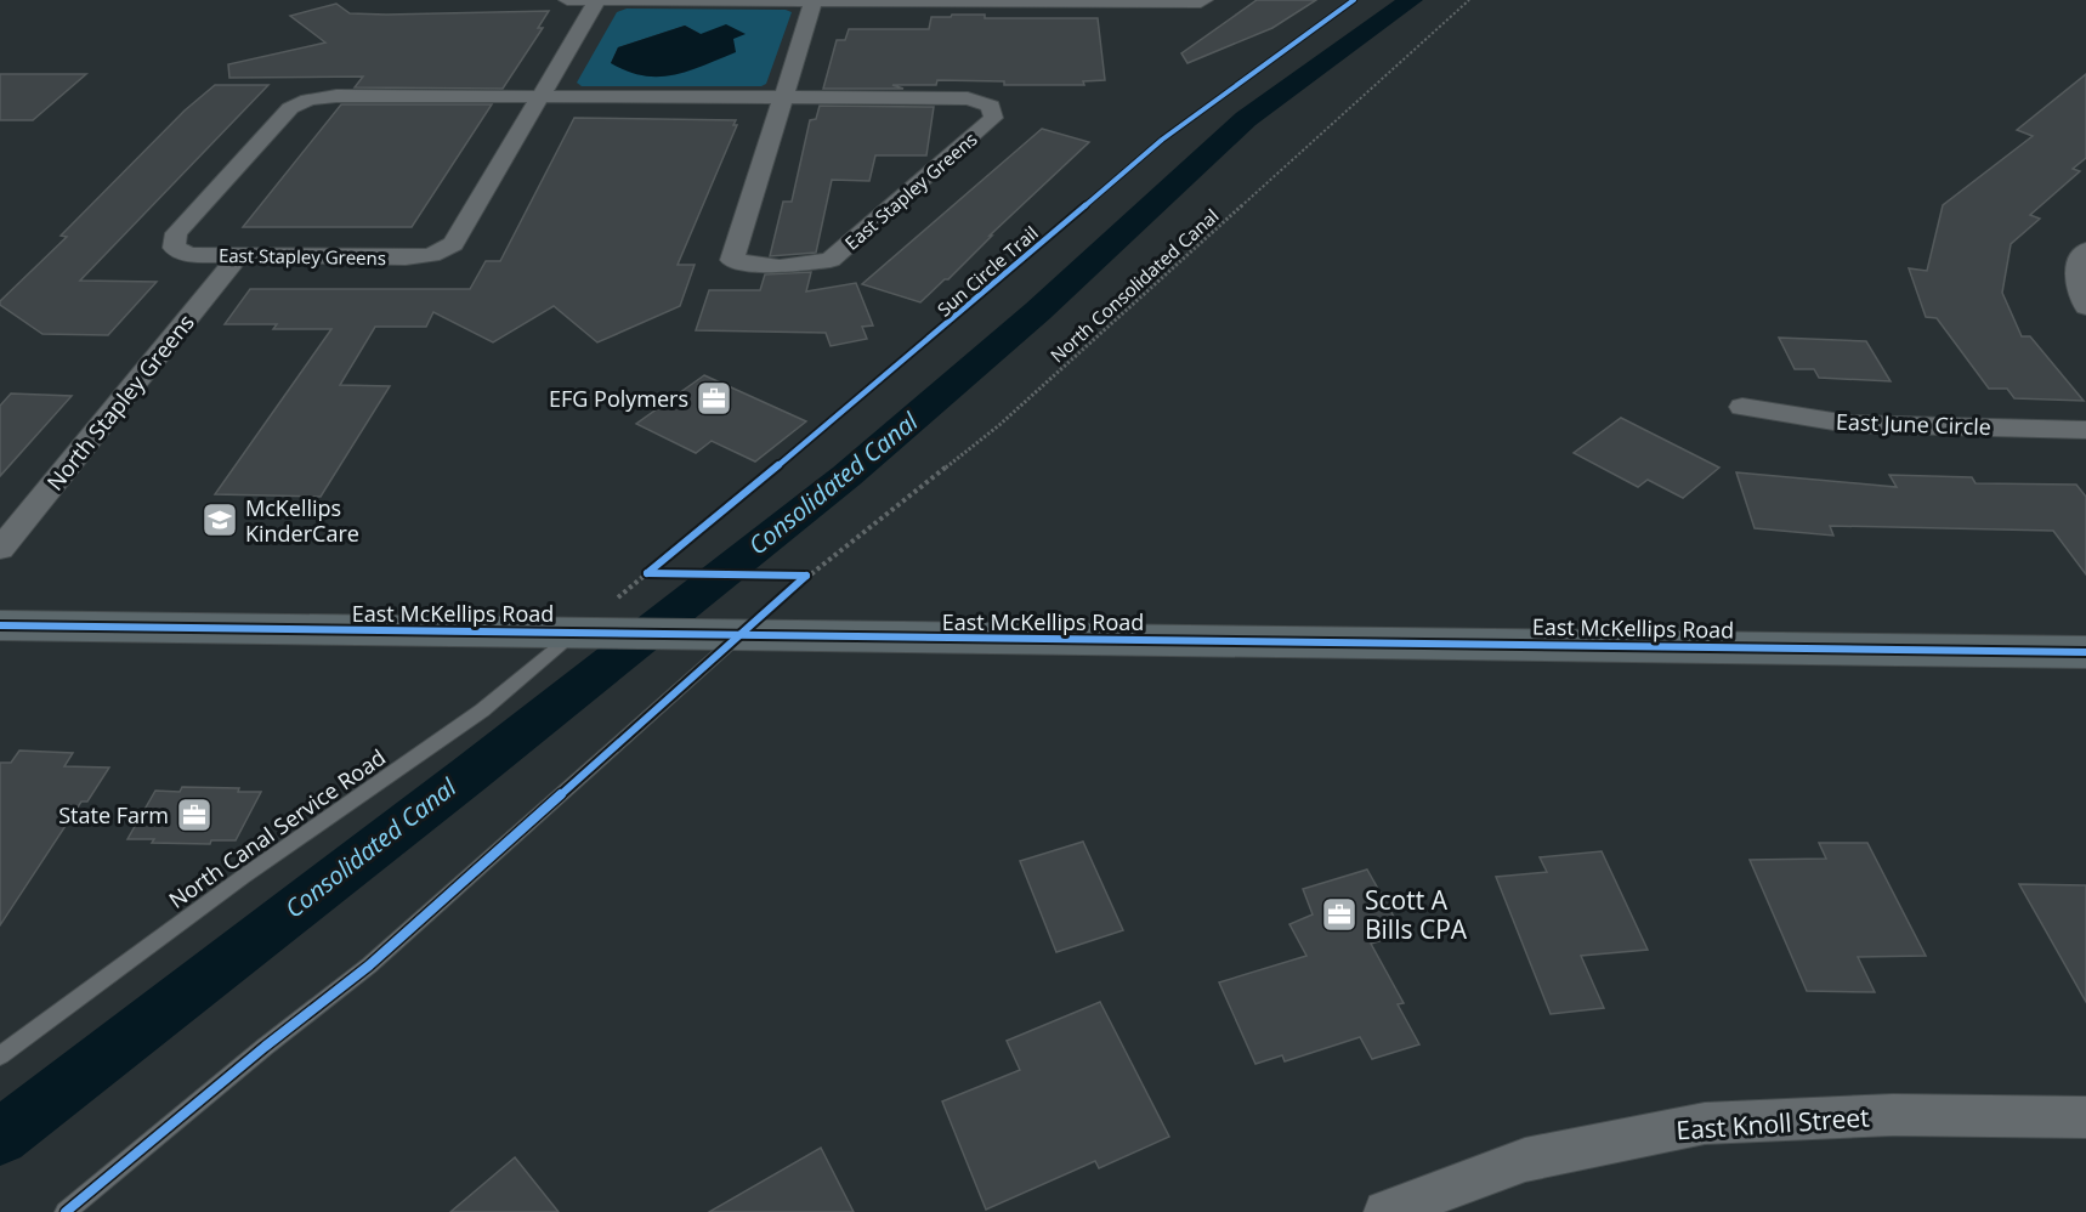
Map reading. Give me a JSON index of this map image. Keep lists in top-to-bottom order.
{
  "streets": {
    "main road": ["East McKellips Road"],
    "street": [
      "East Stapley Greens",
      "North Stapley Greens",
      "East June Circle",
      "East Knoll Street"
    ],
    "lane": ["North Canal Service Road"],
    "path": ["North Consolidated Canal"],
    "cycle path": ["Sun Circle Trail"]
  },
  "crossings": [
    ["East Stapley Greens", "North Stapley Greens"],
    ["East McKellips Road", "North Canal Service Road"]
  ],
  "water": ["Consolidated Canal"],
  "places": {
    "office": ["EFG Polymers", "State Farm", "Scott A Bills CPA"],
    "school or university": ["McKellips KinderCare"]
  }
}
